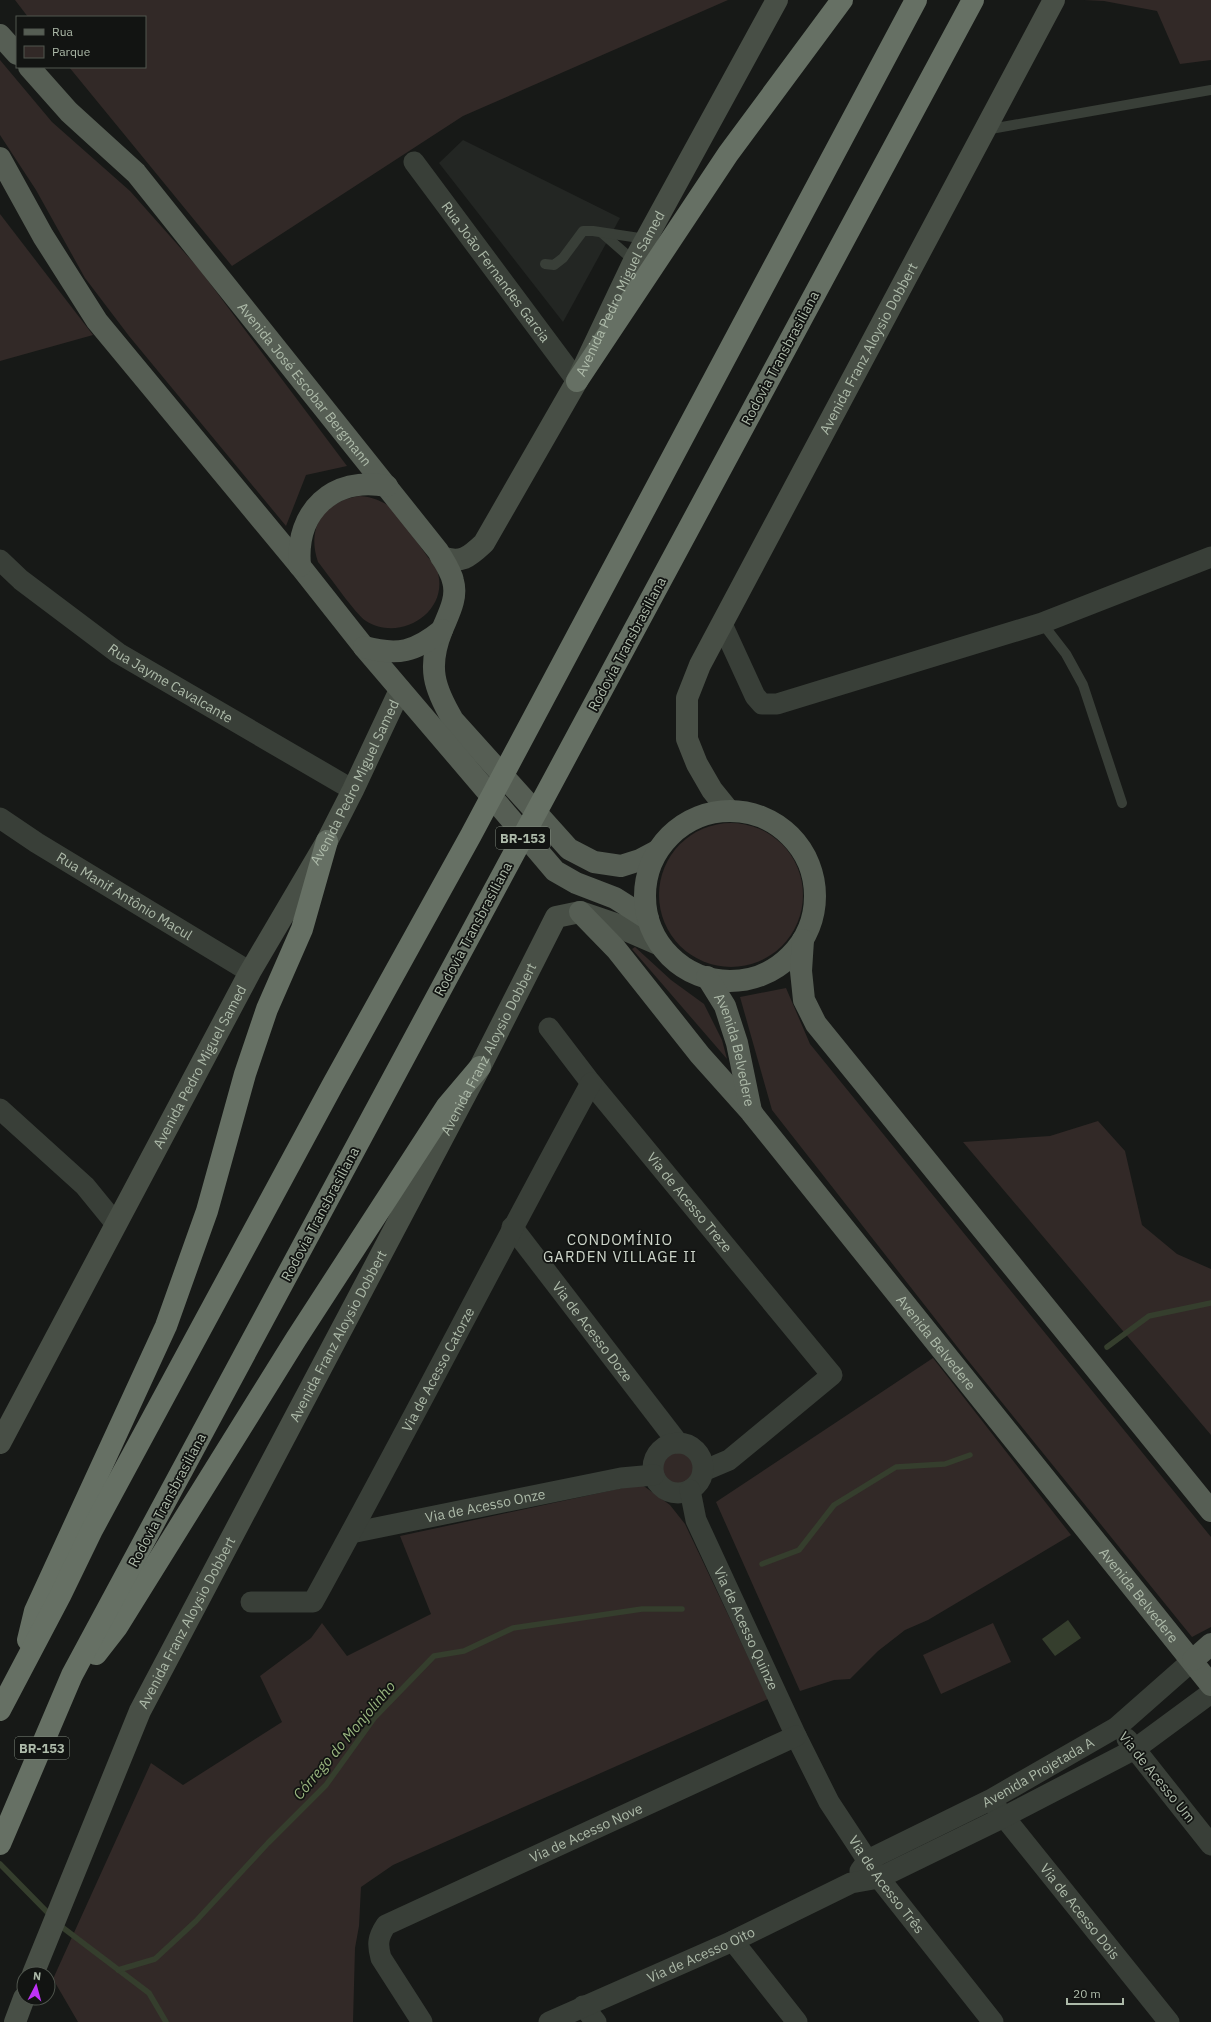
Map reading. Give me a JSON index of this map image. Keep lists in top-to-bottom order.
{
  "streets": {
    "highway": ["Rodovia Transbrasiliana", "BR-153"],
    "main road": [
      "Avenida Pedro Miguel Samed",
      "Avenida Franz Aloysio Dobbert",
      "Avenida José Escobar Bergmann",
      "Avenida Belvedere"
    ],
    "street": [
      "Rua João Fernandes Garcia",
      "Rua Jayme Cavalcante",
      "Rua Manif Antônio Macul",
      "Via de Acesso Treze",
      "Via de Acesso Doze",
      "Via de Acesso Catorze",
      "Via de Acesso Onze",
      "Via de Acesso Quinze",
      "Avenida Projetada A",
      "Via de Acesso Um",
      "Via de Acesso Nove",
      "Via de Acesso Três",
      "Via de Acesso Dois",
      "Via de Acesso Oito"
    ]
  },
  "crossings": [
    ["Rua João Fernandes Garcia", "Avenida Pedro Miguel Samed"],
    ["Avenida Pedro Miguel Samed", "Avenida José Escobar Bergmann"],
    ["Avenida Pedro Miguel Samed", "Rua Jayme Cavalcante"],
    ["Avenida Pedro Miguel Samed", "Rua Manif Antônio Macul"],
    ["Avenida Belvedere", "Avenida Projetada A"],
    ["Via de Acesso Treze", "Via de Acesso Doze"],
    ["Via de Acesso Treze", "Via de Acesso Catorze"],
    ["Via de Acesso Treze", "Via de Acesso Onze"],
    ["Via de Acesso Treze", "Via de Acesso Quinze"],
    ["Via de Acesso Doze", "Via de Acesso Catorze"],
    ["Via de Acesso Doze", "Via de Acesso Onze"],
    ["Via de Acesso Doze", "Via de Acesso Quinze"],
    ["Via de Acesso Catorze", "Via de Acesso Onze"],
    ["Via de Acesso Onze", "Via de Acesso Quinze"],
    ["Via de Acesso Quinze", "Via de Acesso Nove"],
    ["Via de Acesso Quinze", "Via de Acesso Três"],
    ["Avenida Projetada A", "Via de Acesso Um"],
    ["Avenida Projetada A", "Via de Acesso Três"],
    ["Avenida Projetada A", "Via de Acesso Dois"],
    ["Avenida Projetada A", "Via de Acesso Oito"],
    ["Via de Acesso Nove", "Via de Acesso Três"],
    ["Via de Acesso Três", "Via de Acesso Oito"]
  ],
  "districts": ["CONDOMÍNIO GARDEN VILLAGE II"],
  "water": ["Córrego do Monjolinho"],
  "legend": ["Rua", "Parque"],
  "scale_bar": "20 m",
  "north": "top"
}
